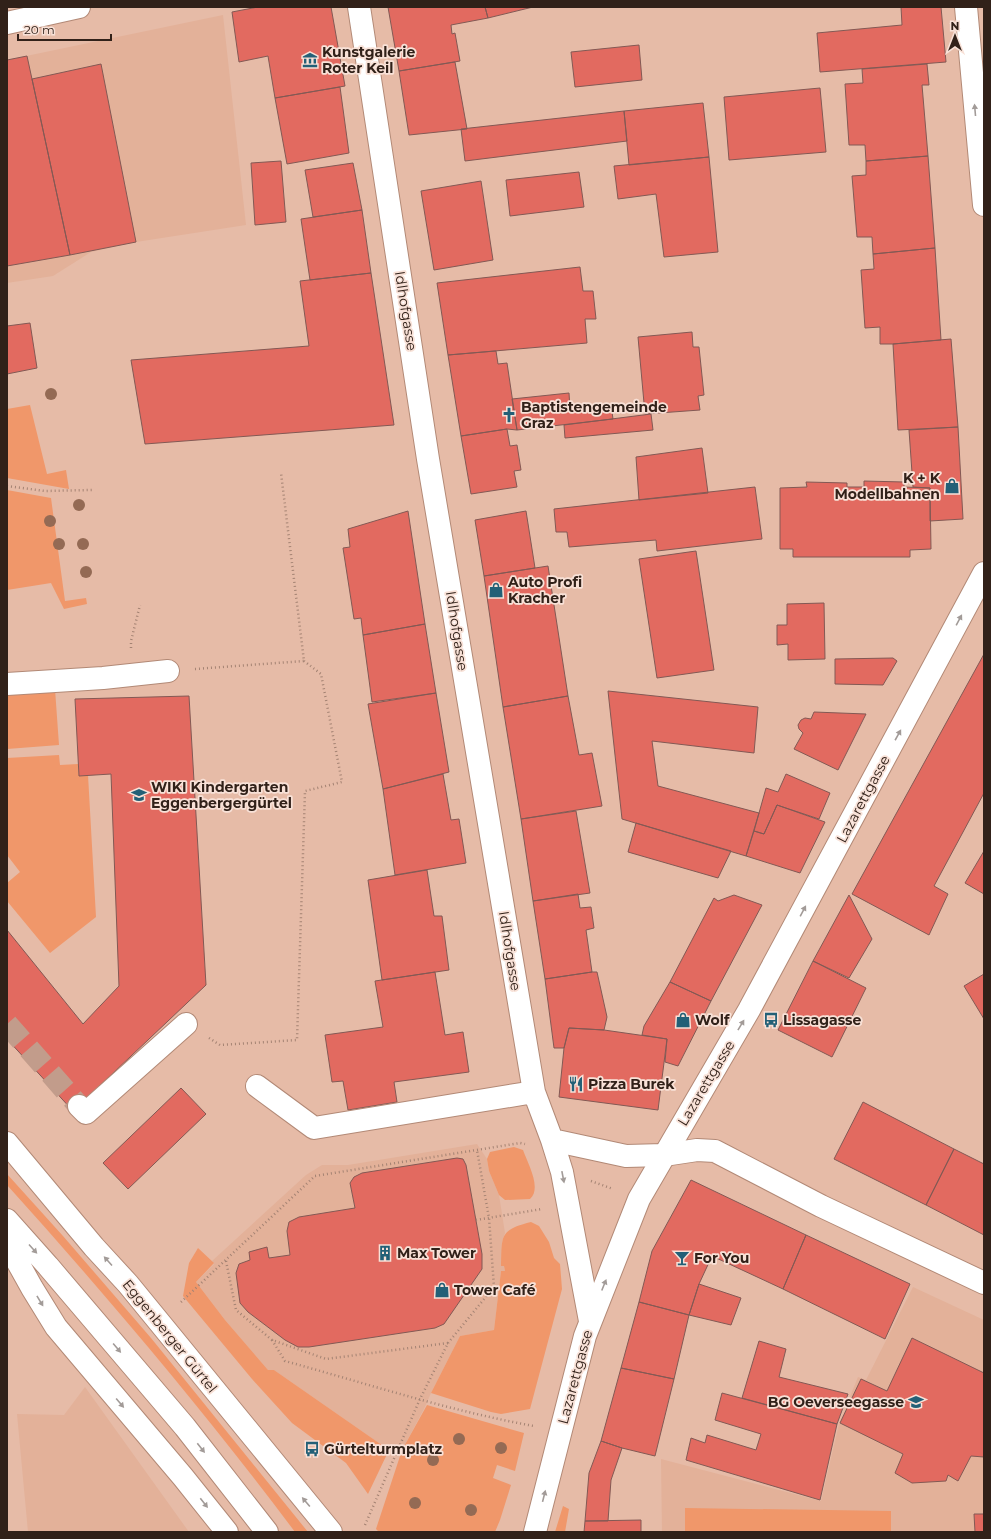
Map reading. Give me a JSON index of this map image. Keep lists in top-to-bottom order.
{
  "streets": {
    "main road": ["Idlhofgasse", "Lazarettgasse", "Eggenberger Gürtel"]
  },
  "crossings": [
    ["Idlhofgasse", "Lazarettgasse"]
  ],
  "one_way": ["Lazarettgasse"],
  "places": {
    "museum": ["Kunstgalerie Roter Keil"],
    "church": ["Baptistengemeinde Graz"],
    "shop": [
      "K + K Modellbahnen",
      "Auto Profi Kracher",
      "Wolf",
      "Tower Café"
    ],
    "school or university": ["WIKI Kindergarten Eggenbergergürtel", "BG Oeverseegasse"],
    "bus stop": ["Lissagasse", "Gürtelturmplatz"],
    "restaurant": ["Pizza Burek"],
    "building": ["Max Tower"],
    "bar": ["For You"]
  },
  "scale_bar": "20 m",
  "north": "top"
}
